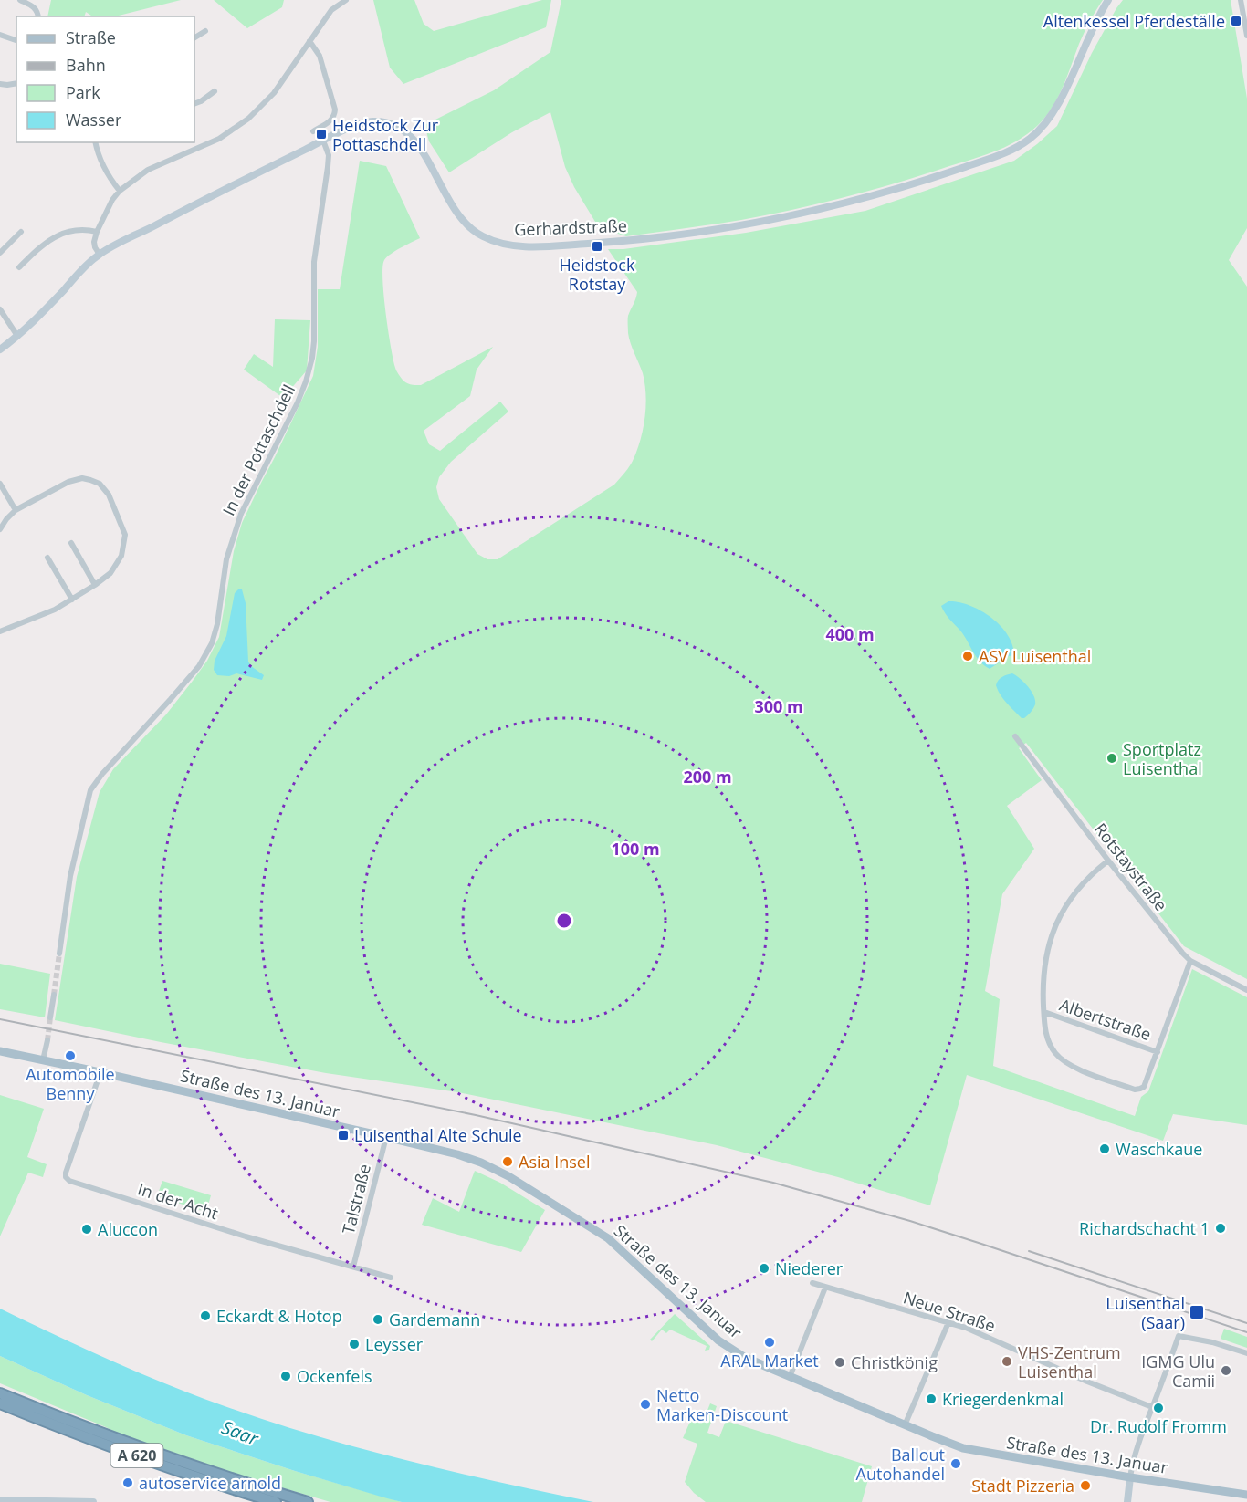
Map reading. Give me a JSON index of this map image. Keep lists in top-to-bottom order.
{
  "streets": {
    "highway": ["A 620"],
    "main road": ["Straße des 13. Januar"],
    "street": [
      "Gerhardstraße",
      "In der Pottaschdell",
      "Rotstaystraße",
      "Albertstraße",
      "Talstraße",
      "In der Acht",
      "Neue Straße"
    ]
  },
  "crossings": [
    ["Gerhardstraße", "In der Pottaschdell"],
    ["Rotstaystraße", "Albertstraße"],
    ["Straße des 13. Januar", "Talstraße"],
    ["Straße des 13. Januar", "In der Acht"],
    ["Talstraße", "In der Acht"]
  ],
  "water": ["Saar"],
  "places": {
    "transit": [
      "Altenkessel Pferdeställe",
      "Heidstock Zur Pottaschdell",
      "Heidstock Rotstay",
      "Luisenthal Alte Schule",
      "Luisenthal (Saar)"
    ],
    "other": [
      "ASV Luisenthal",
      "Sportplatz Luisenthal",
      "Automobile Benny",
      "Waschkaue",
      "Asia Insel",
      "Richardschacht 1",
      "Aluccon",
      "Niederer",
      "Eckardt & Hotop",
      "Gardemann",
      "ARAL Market",
      "Leysser",
      "VHS-Zentrum Luisenthal",
      "Christkönig",
      "IGMG Ulu Camii",
      "Ockenfels",
      "Kriegerdenkmal",
      "Netto Marken-Discount",
      "Dr. Rudolf Fromm",
      "Ballout Autohandel",
      "autoservice arnold",
      "Stadt Pizzeria"
    ]
  },
  "legend": [
    "Straße",
    "Bahn",
    "Park",
    "Wasser"
  ],
  "rings": [
    "400 m",
    "300 m",
    "200 m",
    "100 m"
  ]
}
